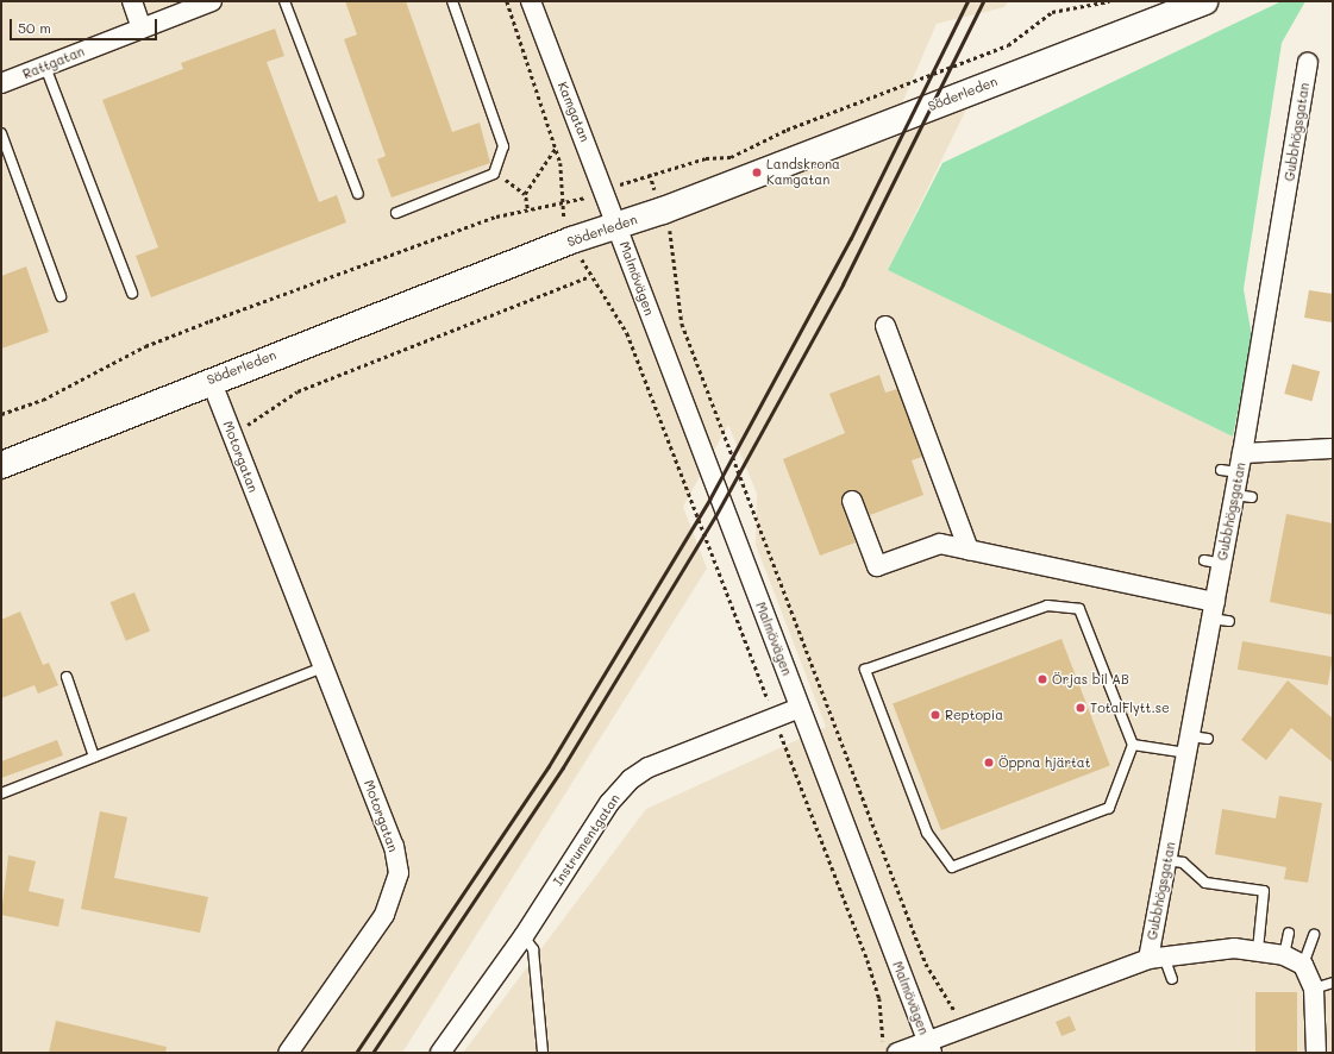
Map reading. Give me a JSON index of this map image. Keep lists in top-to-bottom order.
{
  "streets": {
    "street": [
      "Rattgatan",
      "Söderleden",
      "Kamgatan",
      "Gubbhögsgatan",
      "Malmövägen",
      "Motorgatan",
      "Instrumentgatan"
    ]
  },
  "crossings": [
    ["Söderleden", "Kamgatan"],
    ["Söderleden", "Malmövägen"],
    ["Söderleden", "Motorgatan"],
    ["Kamgatan", "Malmövägen"],
    ["Gubbhögsgatan", "Malmövägen"],
    ["Malmövägen", "Instrumentgatan"]
  ],
  "places": [
    "Landskrona Kamgatan",
    "Örjas bil AB",
    "TotalFlytt.se",
    "Reptopia",
    "Öppna hjärtat"
  ],
  "scale_bar": "50 m"
}
